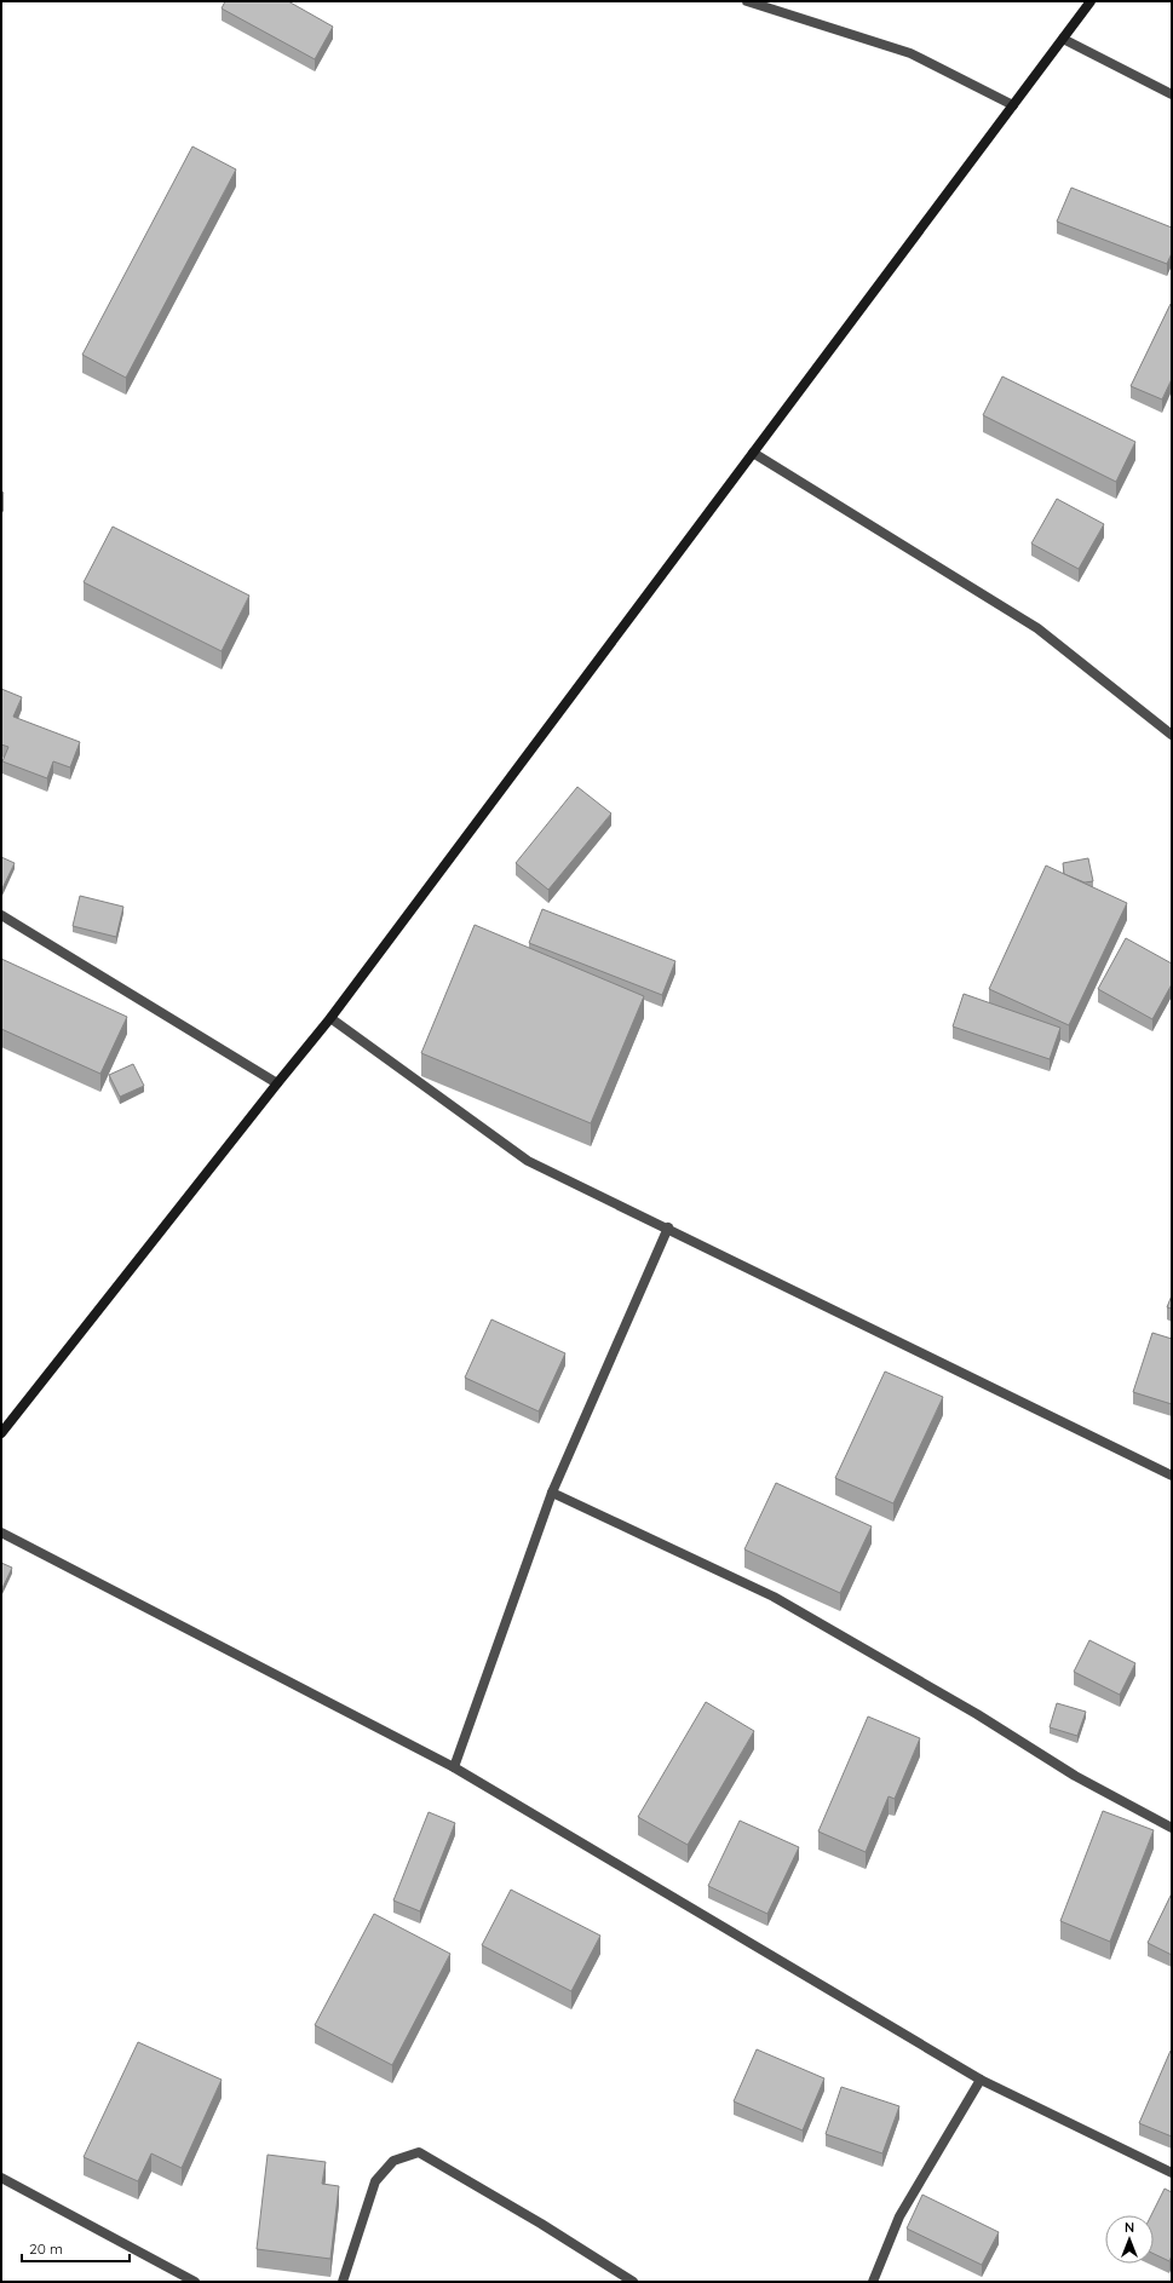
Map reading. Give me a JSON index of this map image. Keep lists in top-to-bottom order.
{
  "scale_bar": "20 m",
  "north": "top"
}
